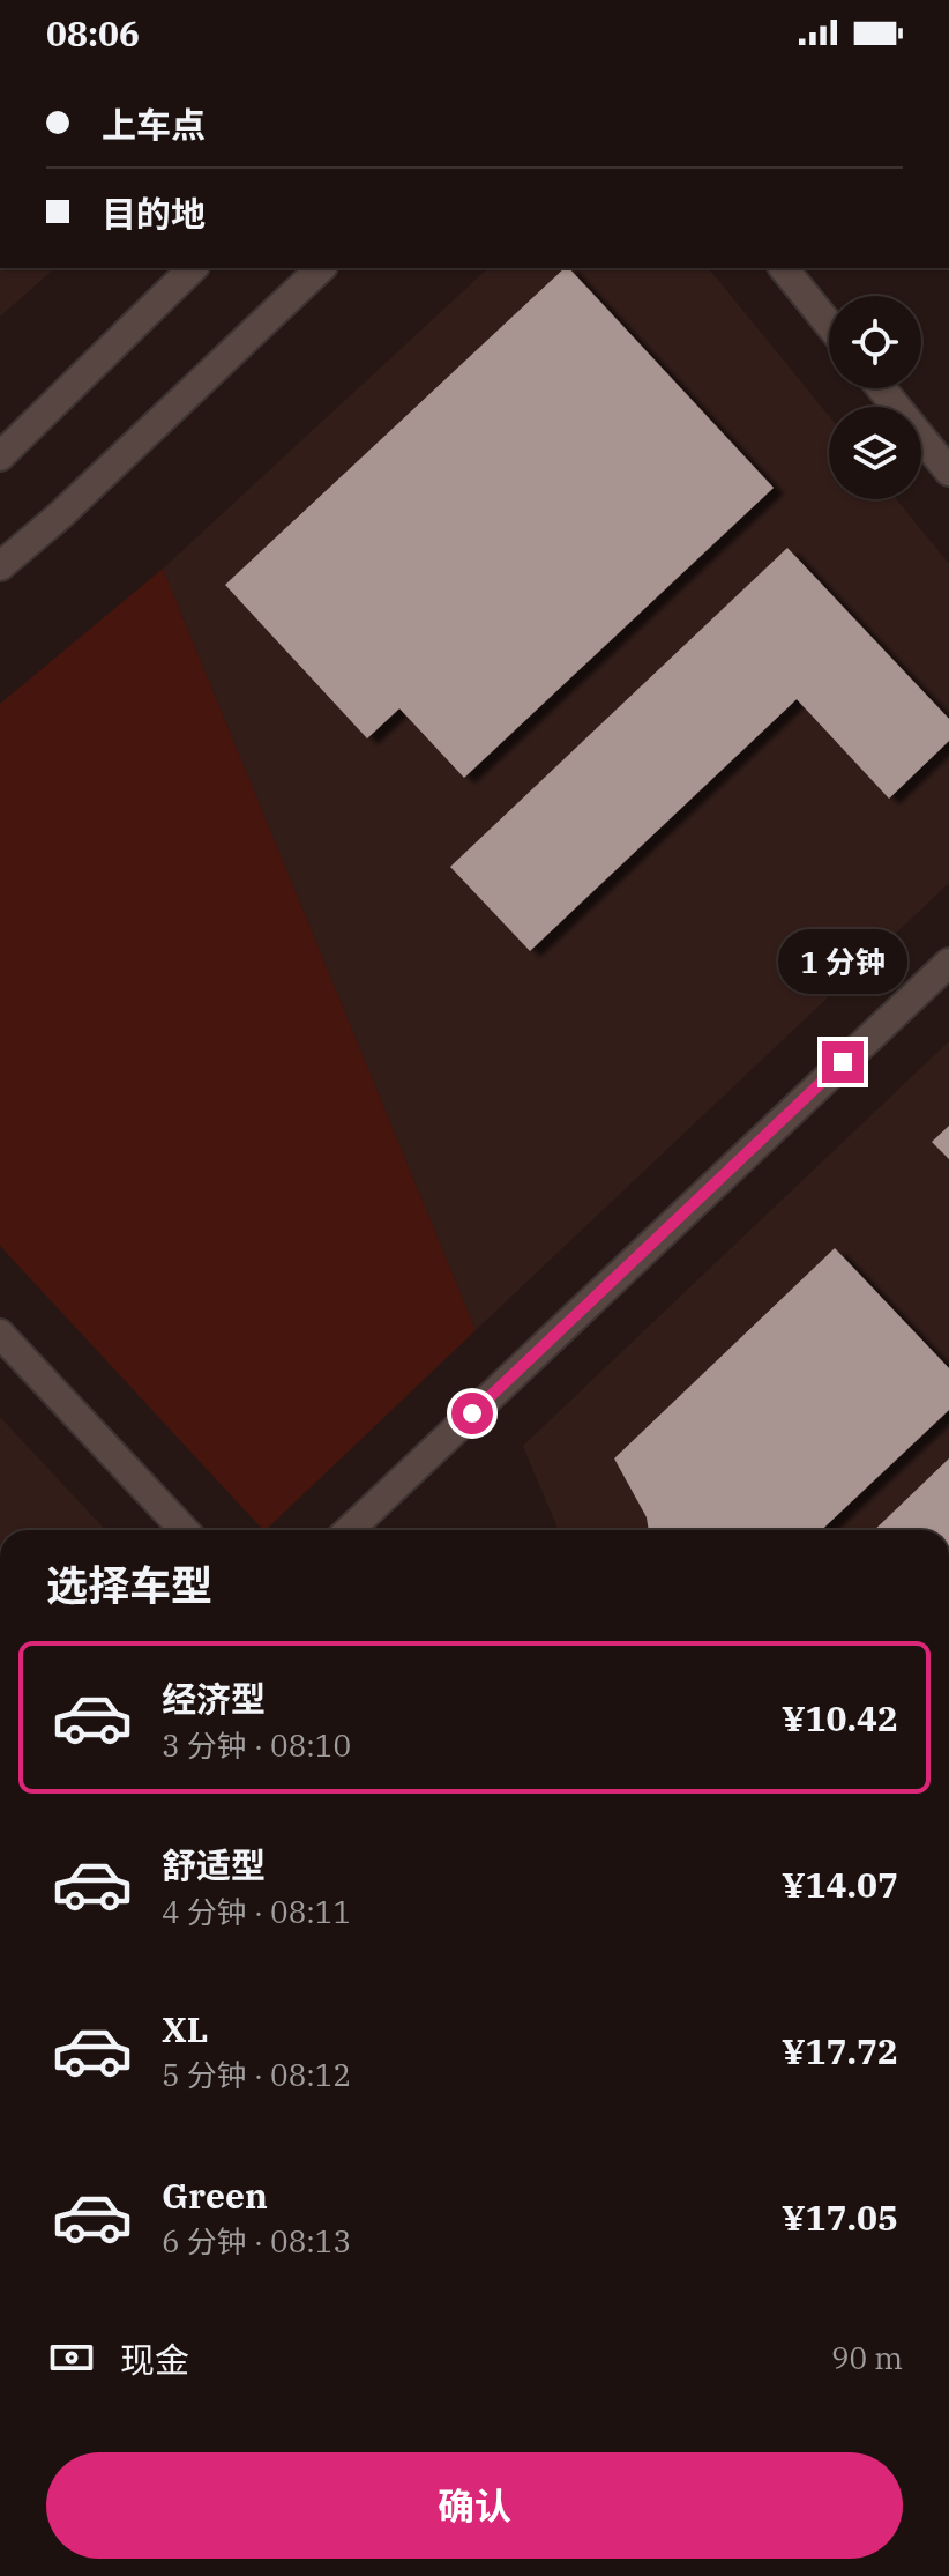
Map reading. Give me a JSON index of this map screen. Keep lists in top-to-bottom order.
{
  "page": {
    "status": "08:06",
    "banner": ["上车点", "目的地"],
    "bubble": "1 分钟",
    "heading": "选择车型",
    "list": [
      {
        "name": "经济型",
        "note": "3 分钟 · 08:10",
        "value": "¥10.42"
      },
      {
        "name": "舒适型",
        "note": "4 分钟 · 08:11",
        "value": "¥14.07"
      },
      {
        "name": "XL",
        "note": "5 分钟 · 08:12",
        "value": "¥17.72"
      },
      {
        "name": "Green",
        "note": "6 分钟 · 08:13",
        "value": "¥17.05"
      }
    ],
    "pay": ["现金", "90 m"],
    "buttons": "确认"
  }
}
